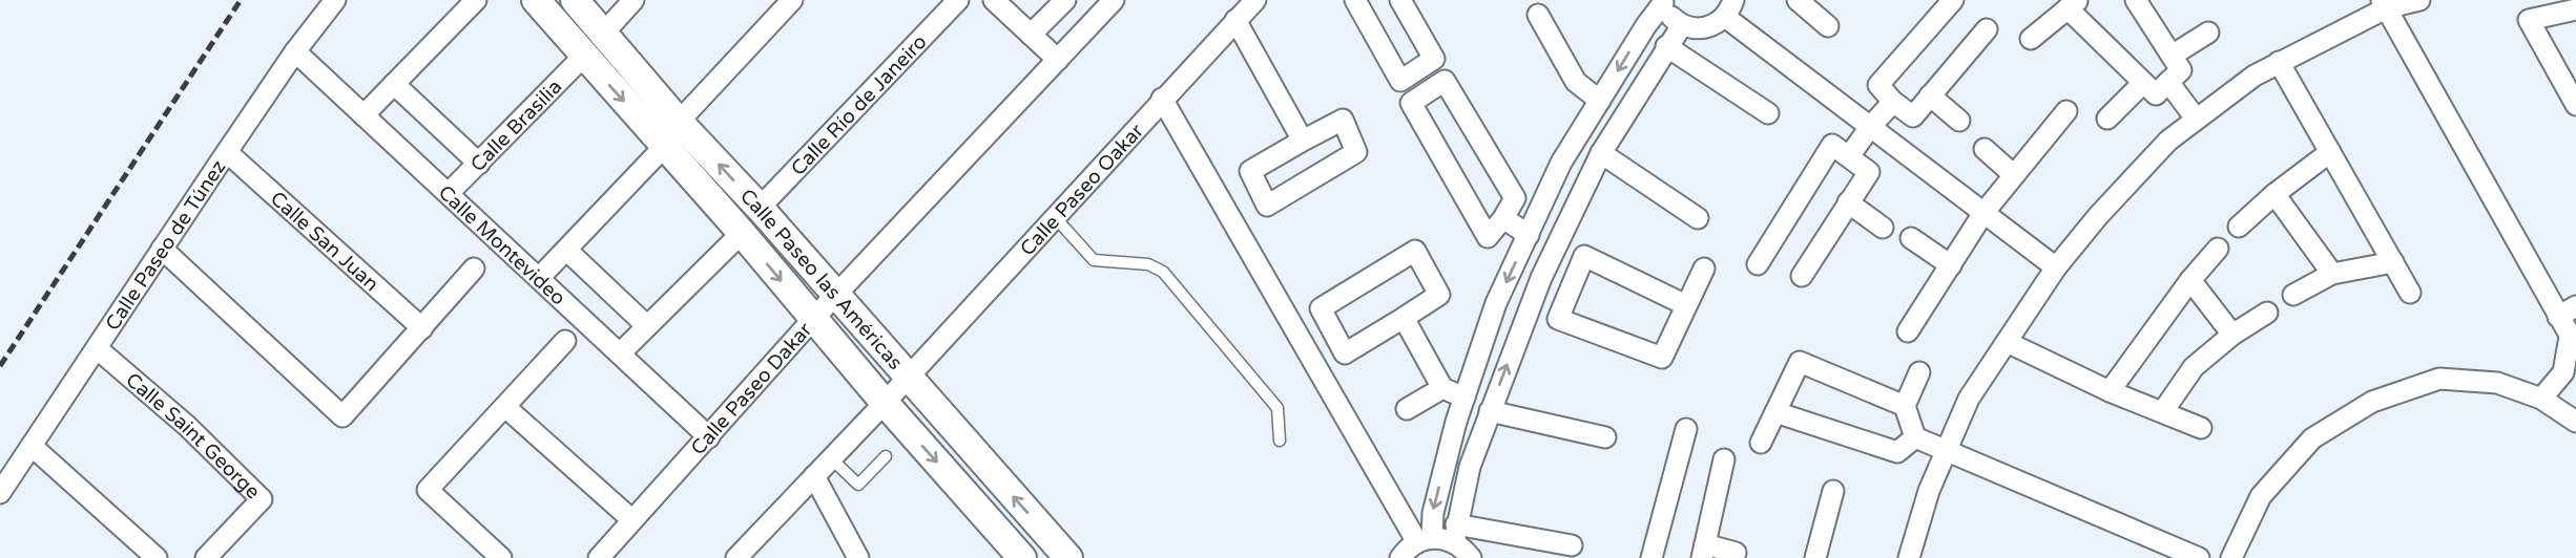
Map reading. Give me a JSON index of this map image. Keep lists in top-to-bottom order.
{
  "streets": {
    "street": [
      "Calle Río de Janeiro",
      "Calle Brasilia",
      "Calle Paseo Oakar",
      "Calle San Juan",
      "Calle Montevideo",
      "Calle Paseo de Túnez",
      "Calle Paseo las Américas",
      "Calle Paseo Dakar",
      "Calle Saint George"
    ]
  },
  "crossings": [
    ["Calle Río de Janeiro", "Calle Paseo las Américas"],
    ["Calle Brasilia", "Calle Montevideo"],
    ["Calle Brasilia", "Calle Paseo las Américas"],
    ["Calle Paseo Oakar", "Calle Paseo las Américas"],
    ["Calle San Juan", "Calle Paseo de Túnez"],
    ["Calle Montevideo", "Calle Paseo de Túnez"],
    ["Calle Montevideo", "Calle Paseo Dakar"],
    ["Calle Paseo de Túnez", "Calle Saint George"],
    ["Calle Paseo las Américas", "Calle Paseo Dakar"]
  ]
}
